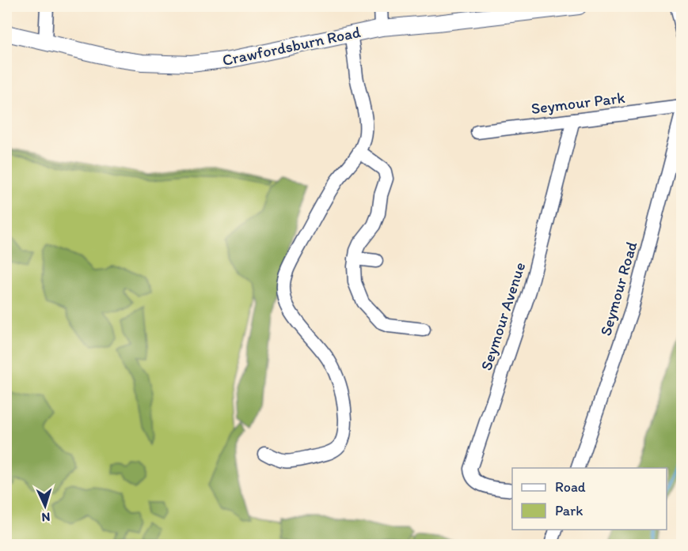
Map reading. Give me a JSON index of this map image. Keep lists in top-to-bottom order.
{
  "streets": {
    "main road": ["Crawfordsburn Road"],
    "street": ["Seymour Park", "Seymour Road", "Seymour Avenue"]
  },
  "crossings": [
    ["Seymour Park", "Seymour Avenue"]
  ],
  "legend": ["Road", "Park"],
  "north": "bottom"
}
